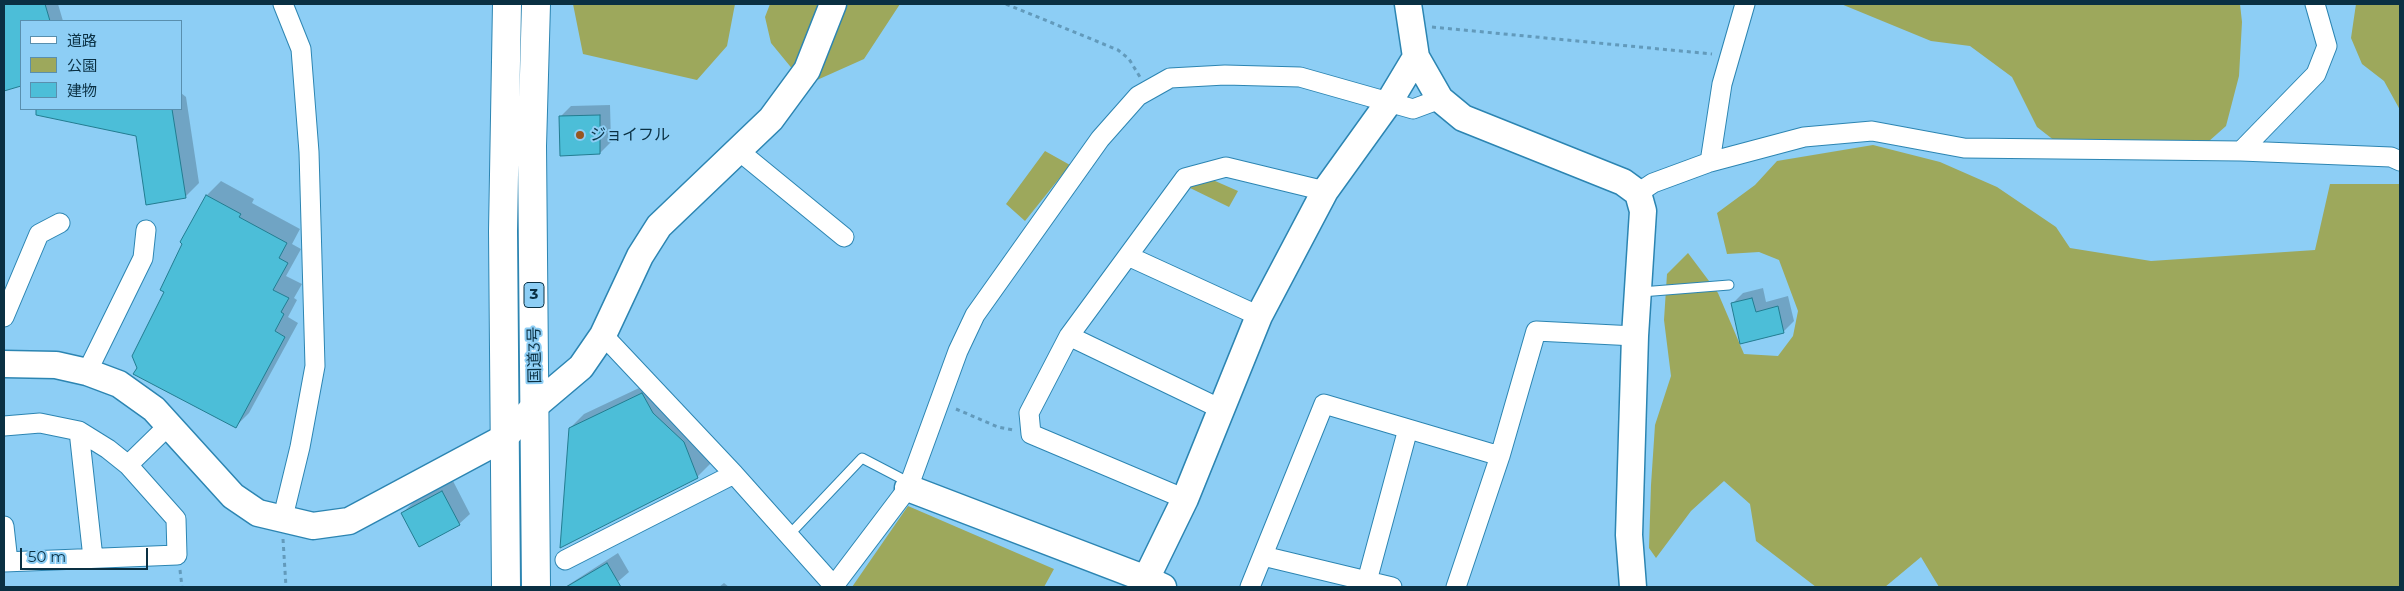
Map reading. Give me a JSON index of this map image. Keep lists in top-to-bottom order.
{
  "streets": {
    "highway": ["3", "国道3号"]
  },
  "places": ["ジョイフル"],
  "legend": ["道路", "公園", "建物"],
  "scale_bar": "50 m"
}
